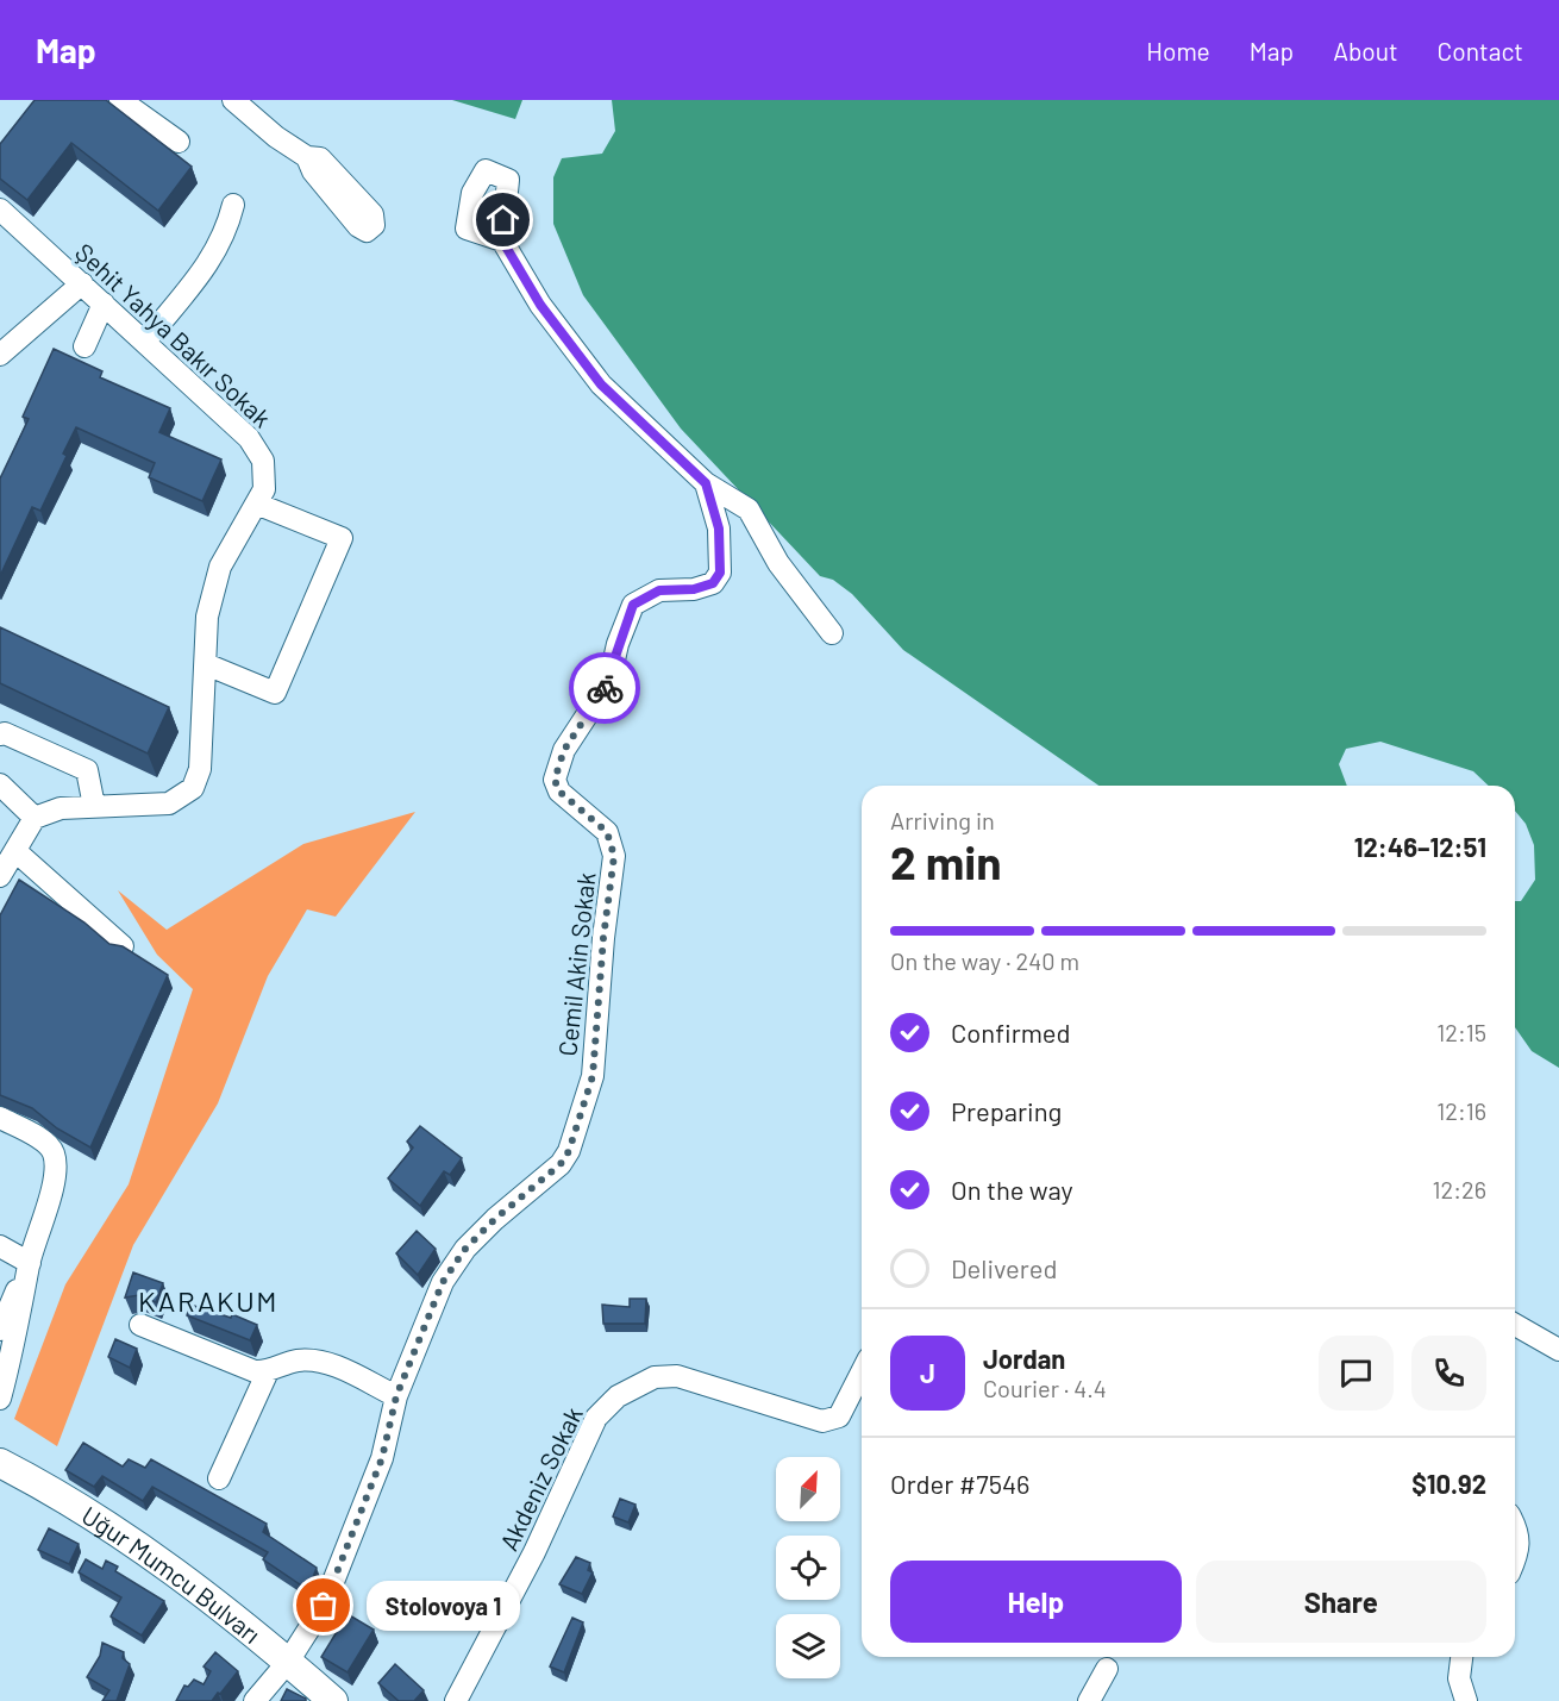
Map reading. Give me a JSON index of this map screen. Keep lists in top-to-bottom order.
{
  "streets": {
    "main road": ["Uğur Mumcu Bulvarı"],
    "street": ["Şehit Yahya Bakır Sokak", "Cemil Akin Sokak", "Akdeniz Sokak"]
  },
  "crossings": [
    ["Cemil Akin Sokak", "Uğur Mumcu Bulvarı"]
  ],
  "districts": ["KARAKUM"],
  "places": ["Stolovoya 1"],
  "north": "top right",
  "page": {
    "header": "Map",
    "nav": [
      "Home",
      "Map",
      "About",
      "Contact"
    ],
    "heading": ["2 min", "Arriving in", "12:46–12:51"],
    "panel": [
      "Jordan",
      "Courier · 4.4",
      "Order #7546",
      "$10.92"
    ],
    "bar": "On the way · 240 m",
    "list": [
      ["Confirmed", "12:15"],
      ["Preparing", "12:16"],
      ["On the way", "12:26"],
      "Delivered"
    ],
    "round": "J",
    "buttons": ["Help", "Share"],
    "bubble": "Stolovoya 1"
  }
}
